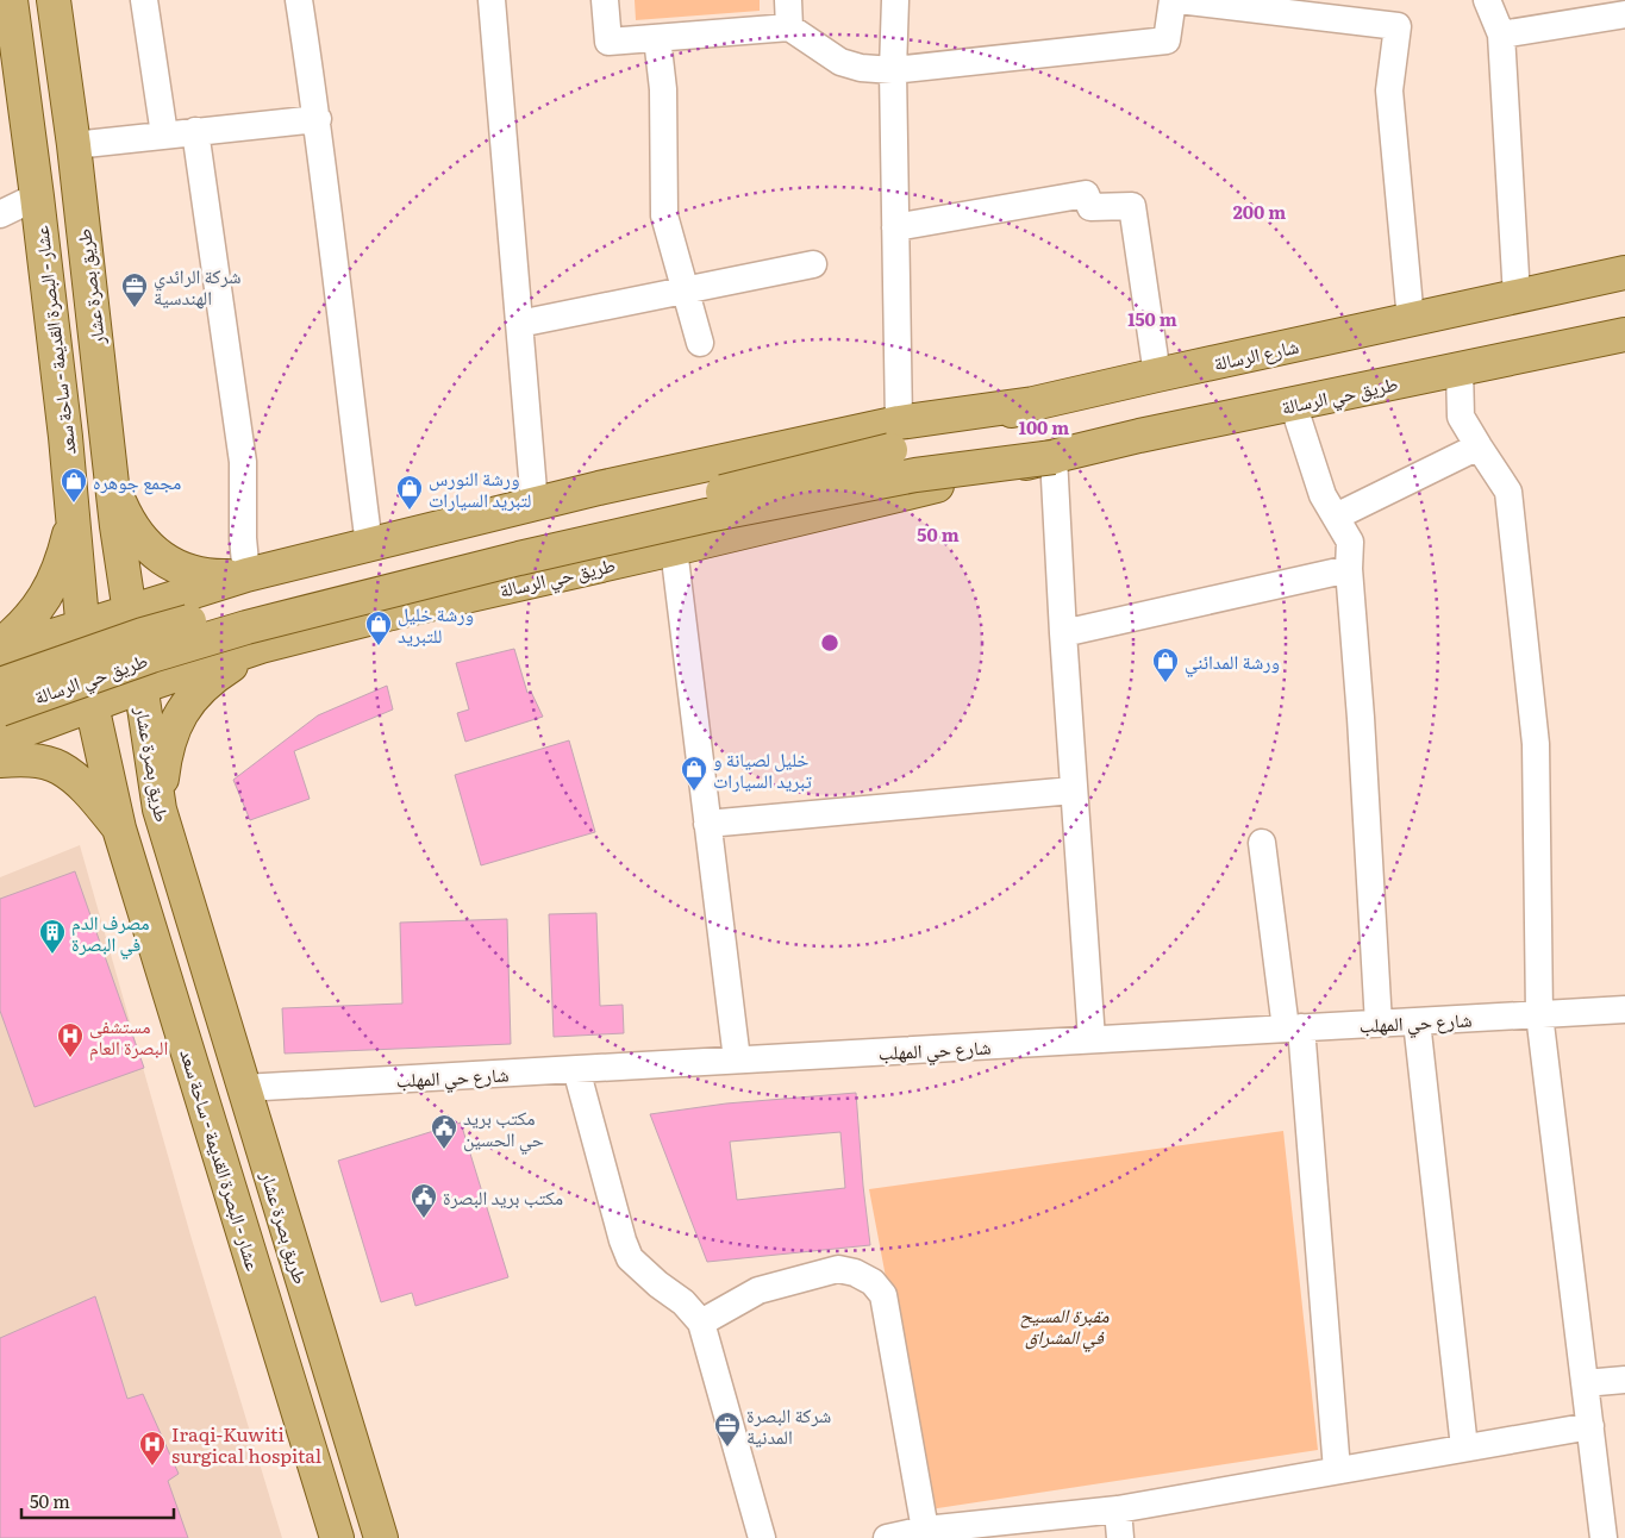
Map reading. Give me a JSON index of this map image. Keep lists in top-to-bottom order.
{
  "streets": {
    "main road": [
      "طريق بصرة عشار",
      "عشار - البصرة القديمة - ساحة سعد",
      "شارع الرسالة",
      "طريق حي الرسالة"
    ],
    "street": ["شارع حي المهلب"]
  },
  "crossings": [
    ["طريق بصرة عشار", "طريق حي الرسالة"],
    ["طريق بصرة عشار", "شارع حي المهلب"],
    ["عشار - البصرة القديمة - ساحة سعد", "طريق حي الرسالة"],
    ["شارع الرسالة", "طريق حي الرسالة"]
  ],
  "parks": ["مقبرة المسيح في المشراق"],
  "places": {
    "office": ["شركة الرائدي الهندسية", "شركة البصرة المدنية"],
    "shop": [
      "مجمع جوهره",
      "ورشة النورس لتبريد السيارات",
      "ورشة خليل للتبريد",
      "ورشة المدائني",
      "خليل لصيانة و تبريد السيارات"
    ],
    "building": ["مصرف الدم في البصرة"],
    "hospital": ["مستشفى البصرة العام", "Iraqi-Kuwiti surgical hospital"],
    "public building": ["مكتب بريد حي الحسين", "مكتب بريد البصرة"]
  },
  "scale_bar": "50 m",
  "rings": [
    "200 m",
    "150 m",
    "100 m",
    "50 m"
  ]
}
